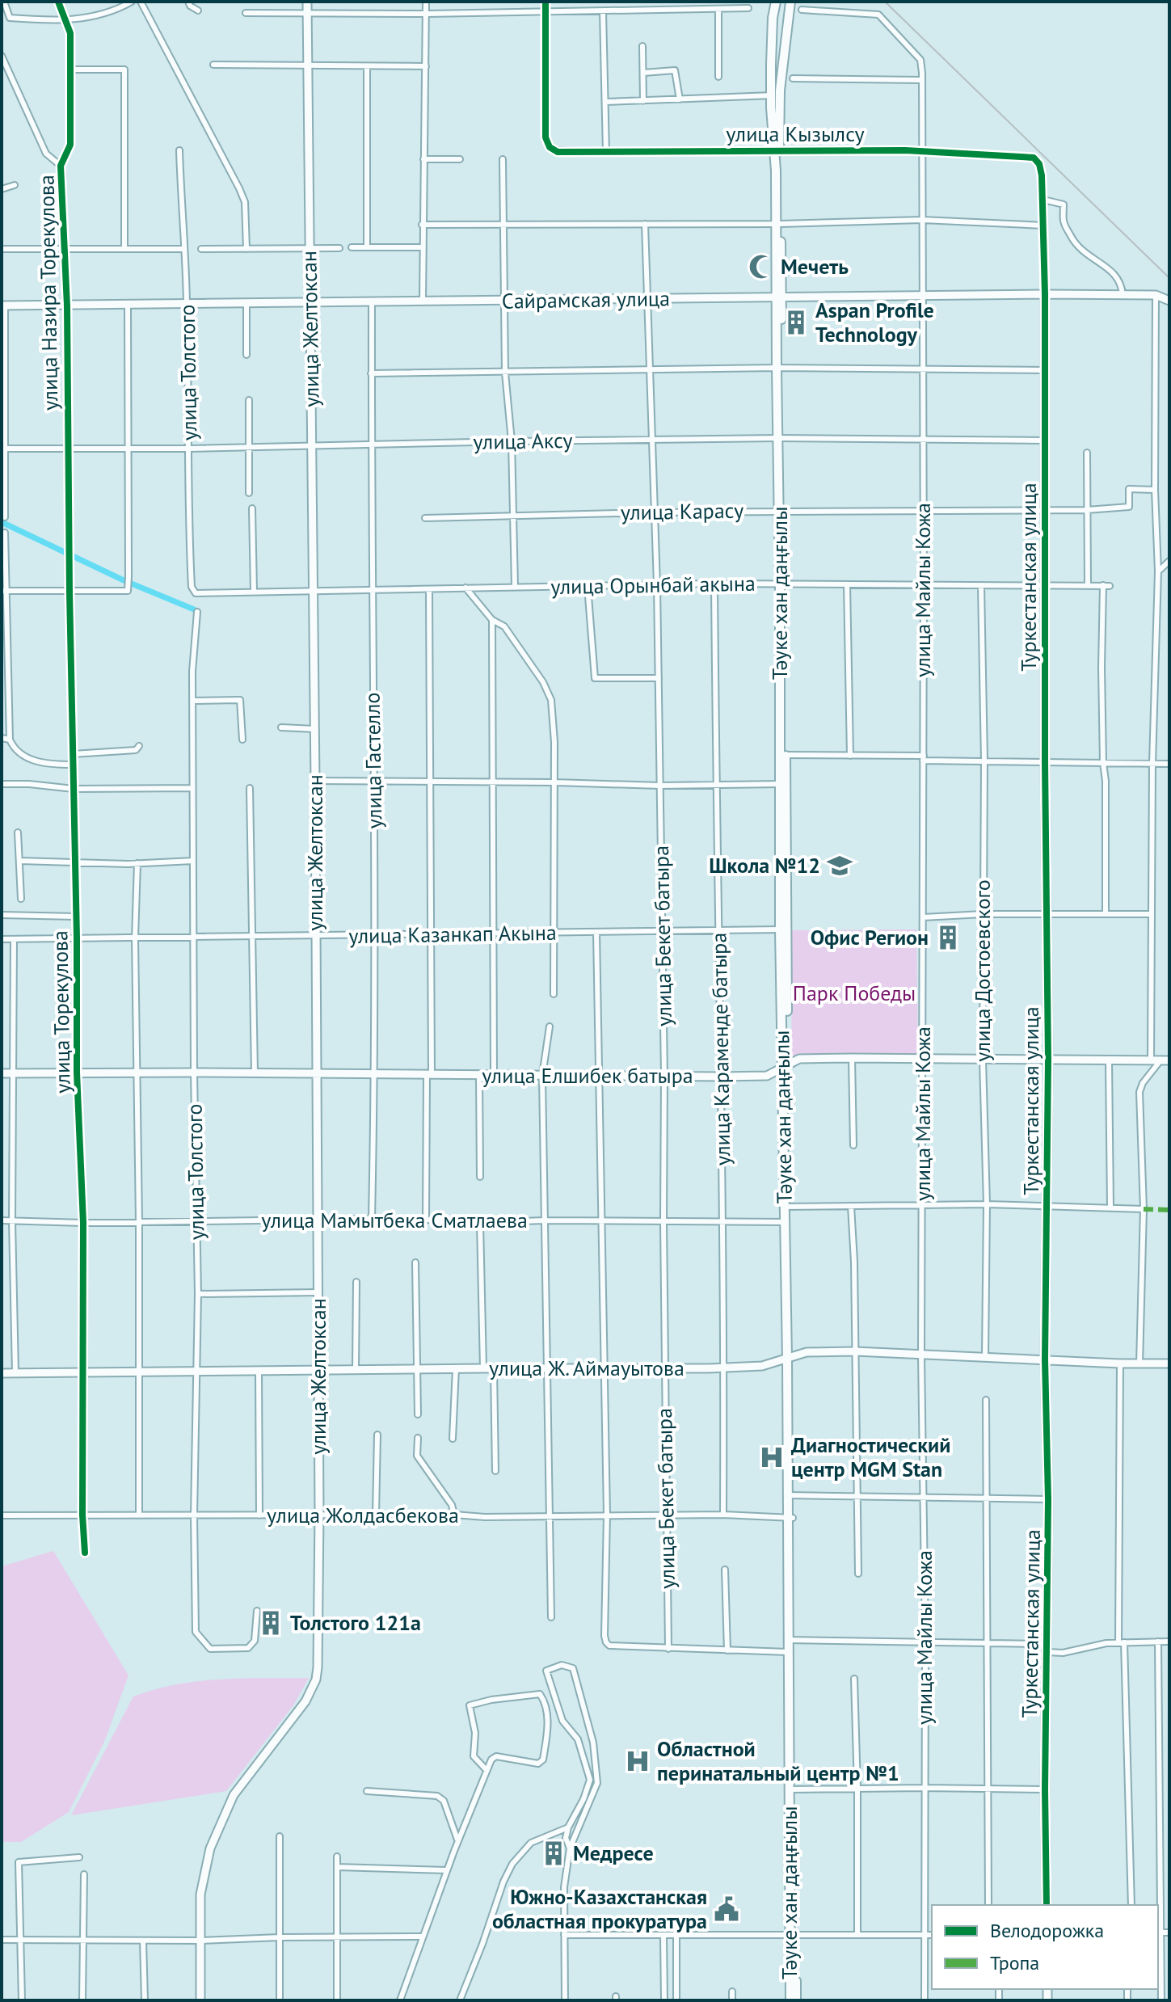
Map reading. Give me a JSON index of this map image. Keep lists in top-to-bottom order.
{
  "streets": {
    "main road": ["Тәуке хан даңғылы"],
    "street": [
      "улица Кызылсу",
      "улица Назира Торекулова",
      "Сайрамская улица",
      "улица Желтоксан",
      "улица Толстого",
      "улица Аксу",
      "улица Карасу",
      "Туркестанская улица",
      "улица Орынбай акына",
      "улица Майлы Кожа",
      "улица Гастелло",
      "улица Казанкап Акына",
      "улица Бекет батыра",
      "улица Достоевского",
      "улица Торекулова",
      "улица Караменде батыра",
      "улица Елшибек батыра",
      "улица Мамытбека Сматлаева",
      "улица Ж. Аймауытова",
      "улица Жолдасбекова"
    ]
  },
  "crossings": [
    ["улица Кызылсу", "улица Майлы Кожа"],
    ["улица Кызылсу", "Тәуке хан даңғылы"],
    ["улица Назира Торекулова", "Сайрамская улица"],
    ["улица Назира Торекулова", "улица Аксу"],
    ["улица Назира Торекулова", "улица Торекулова"],
    ["Сайрамская улица", "улица Желтоксан"],
    ["Сайрамская улица", "улица Толстого"],
    ["Сайрамская улица", "Туркестанская улица"],
    ["Сайрамская улица", "улица Майлы Кожа"],
    ["Сайрамская улица", "Тәуке хан даңғылы"],
    ["Сайрамская улица", "улица Гастелло"],
    ["Сайрамская улица", "улица Бекет батыра"],
    ["улица Желтоксан", "улица Аксу"],
    ["улица Желтоксан", "улица Орынбай акына"],
    ["улица Желтоксан", "улица Казанкап Акына"],
    ["улица Желтоксан", "улица Елшибек батыра"],
    ["улица Желтоксан", "улица Мамытбека Сматлаева"],
    ["улица Желтоксан", "улица Ж. Аймауытова"],
    ["улица Желтоксан", "улица Жолдасбекова"],
    ["улица Толстого", "улица Аксу"],
    ["улица Толстого", "улица Орынбай акына"],
    ["улица Толстого", "улица Казанкап Акына"],
    ["улица Толстого", "улица Елшибек батыра"],
    ["улица Толстого", "улица Мамытбека Сматлаева"],
    ["улица Толстого", "улица Ж. Аймауытова"],
    ["улица Толстого", "улица Жолдасбекова"],
    ["улица Аксу", "Туркестанская улица"],
    ["улица Аксу", "улица Майлы Кожа"],
    ["улица Аксу", "Тәуке хан даңғылы"],
    ["улица Аксу", "улица Гастелло"],
    ["улица Аксу", "улица Бекет батыра"],
    ["улица Карасу", "Туркестанская улица"],
    ["улица Карасу", "улица Майлы Кожа"],
    ["улица Карасу", "Тәуке хан даңғылы"],
    ["улица Карасу", "улица Бекет батыра"],
    ["Туркестанская улица", "улица Орынбай акына"],
    ["Туркестанская улица", "улица Елшибек батыра"],
    ["Туркестанская улица", "улица Ж. Аймауытова"],
    ["улица Орынбай акына", "улица Майлы Кожа"],
    ["улица Орынбай акына", "Тәуке хан даңғылы"],
    ["улица Орынбай акына", "улица Гастелло"],
    ["улица Орынбай акына", "улица Бекет батыра"],
    ["улица Орынбай акына", "улица Достоевского"],
    ["улица Орынбай акына", "улица Караменде батыра"],
    ["улица Майлы Кожа", "улица Елшибек батыра"],
    ["улица Майлы Кожа", "улица Ж. Аймауытова"],
    ["Тәуке хан даңғылы", "улица Казанкап Акына"],
    ["Тәуке хан даңғылы", "улица Елшибек батыра"],
    ["Тәуке хан даңғылы", "улица Мамытбека Сматлаева"],
    ["Тәуке хан даңғылы", "улица Ж. Аймауытова"],
    ["Тәуке хан даңғылы", "улица Жолдасбекова"],
    ["улица Гастелло", "улица Казанкап Акына"],
    ["улица Гастелло", "улица Елшибек батыра"],
    ["улица Гастелло", "улица Мамытбека Сматлаева"],
    ["улица Казанкап Акына", "улица Бекет батыра"],
    ["улица Казанкап Акына", "улица Торекулова"],
    ["улица Казанкап Акына", "улица Караменде батыра"],
    ["улица Бекет батыра", "улица Елшибек батыра"],
    ["улица Бекет батыра", "улица Мамытбека Сматлаева"],
    ["улица Бекет батыра", "улица Ж. Аймауытова"],
    ["улица Бекет батыра", "улица Жолдасбекова"],
    ["улица Достоевского", "улица Елшибек батыра"],
    ["улица Достоевского", "улица Ж. Аймауытова"],
    ["улица Торекулова", "улица Елшибек батыра"],
    ["улица Торекулова", "улица Мамытбека Сматлаева"],
    ["улица Торекулова", "улица Ж. Аймауытова"],
    ["улица Торекулова", "улица Жолдасбекова"],
    ["улица Караменде батыра", "улица Елшибек батыра"],
    ["улица Караменде батыра", "улица Мамытбека Сматлаева"],
    ["улица Караменде батыра", "улица Ж. Аймауытова"],
    ["улица Караменде батыра", "улица Жолдасбекова"]
  ],
  "parks": ["Парк Победы"],
  "places": {
    "mosque": ["Мечеть"],
    "building": [
      "Aspan Profile Technology",
      "Офис Регион",
      "Толстого 121а",
      "Медресе"
    ],
    "school or university": ["Школа №12"],
    "hospital": ["Диагностический центр MGM Stan", "Областной перинатальный центр №1"],
    "public building": ["Южно-Казахстанская областная прокуратура"]
  },
  "legend": ["Велодорожка", "Тропа"]
}
